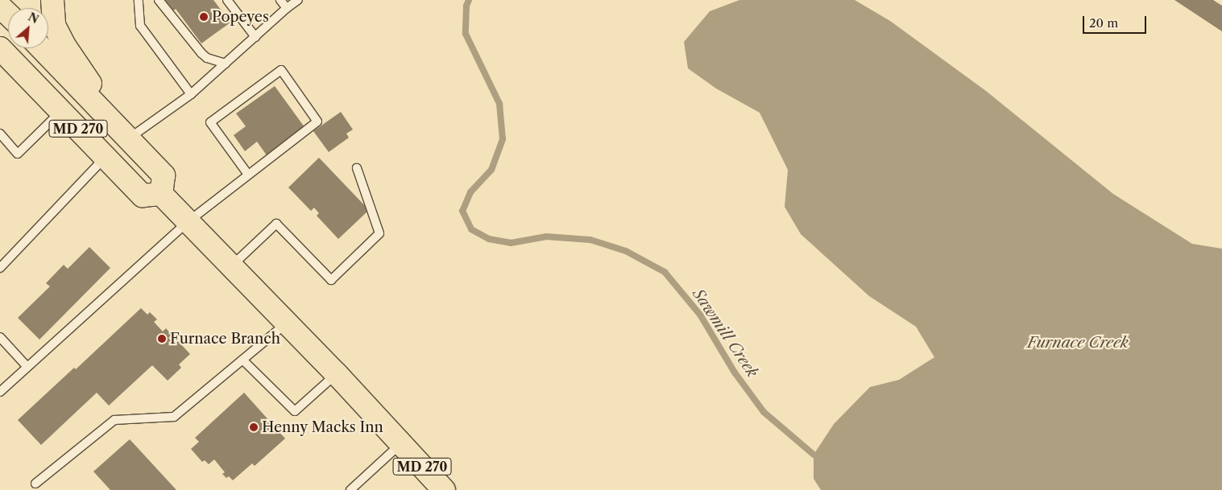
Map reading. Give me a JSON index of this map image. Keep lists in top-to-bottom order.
{
  "streets": {
    "main road": ["MD 270"]
  },
  "water": ["Sawmill Creek", "Furnace Creek"],
  "places": ["Popeyes", "Furnace Branch", "Henny Macks Inn"],
  "scale_bar": "20 m",
  "north": "top right"
}
